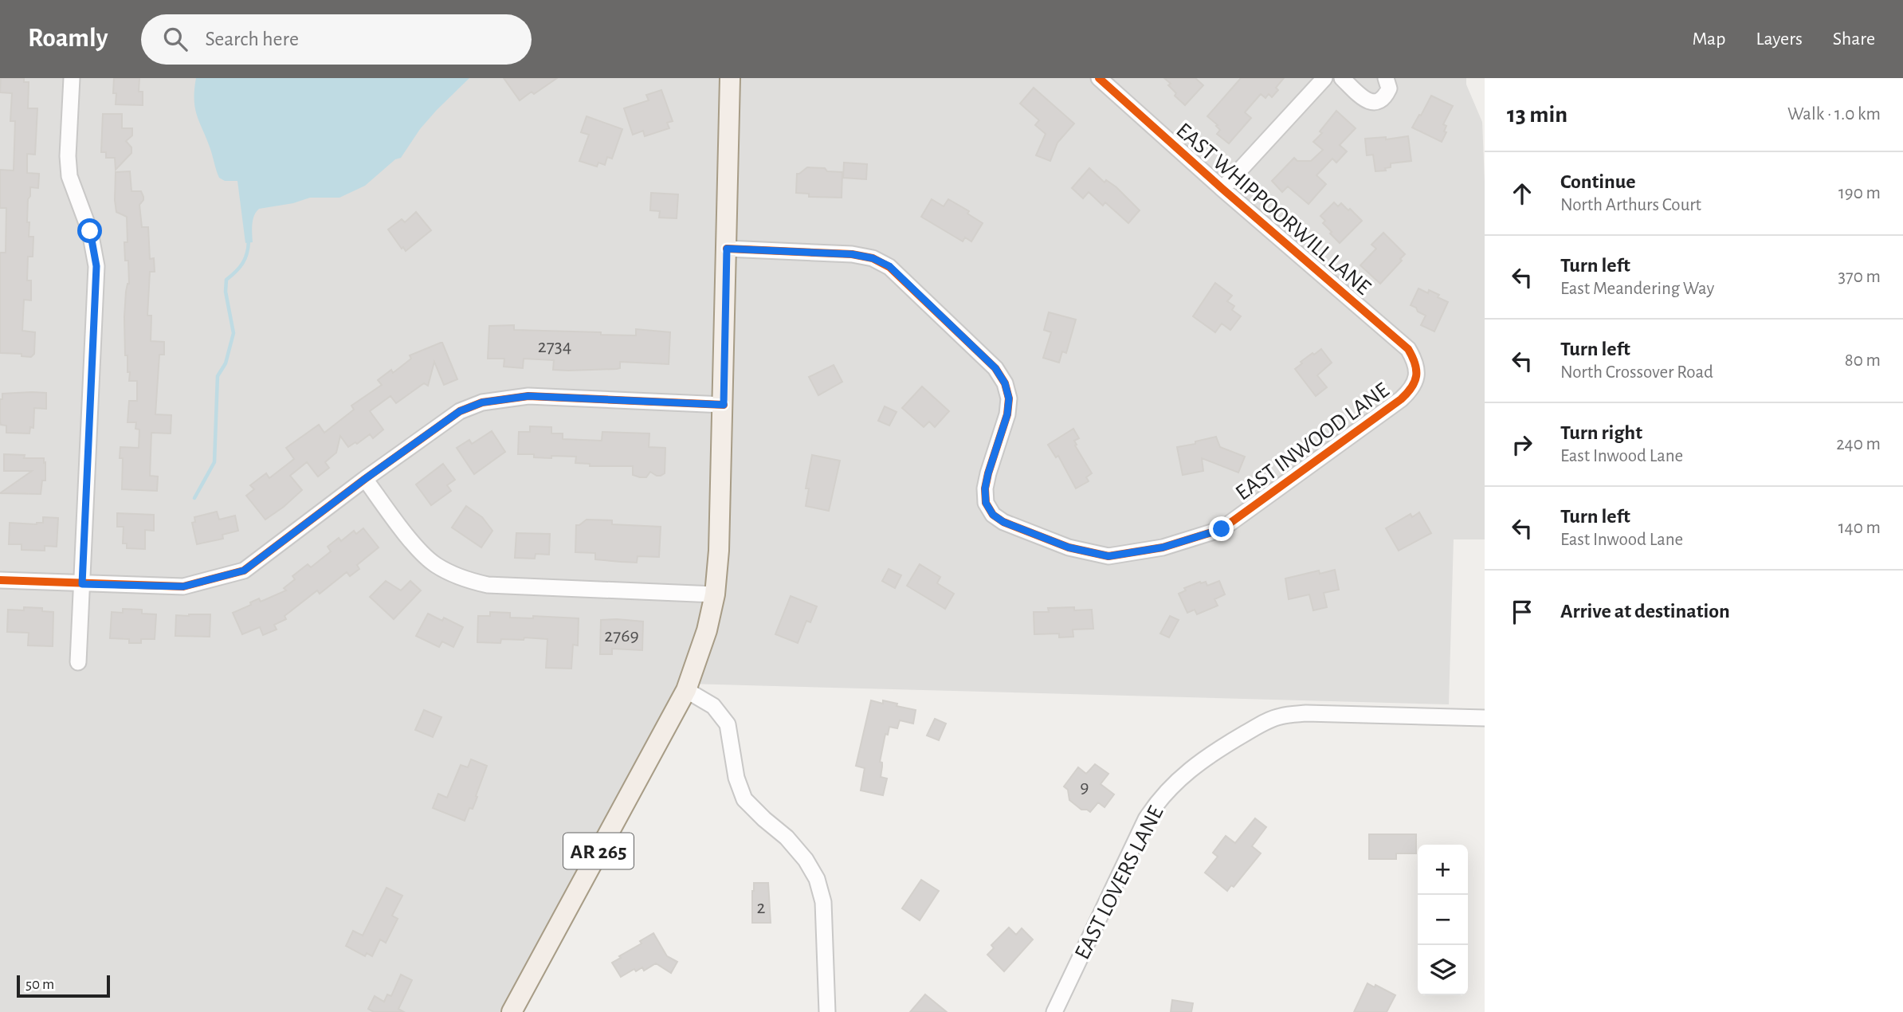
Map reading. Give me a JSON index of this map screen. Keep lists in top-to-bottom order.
{
  "streets": {
    "main road": ["AR 265"],
    "street": ["EAST WHIPPOORWILL LANE", "EAST INWOOD LANE", "EAST LOVERS LANE"]
  },
  "crossings": [
    ["EAST WHIPPOORWILL LANE", "EAST INWOOD LANE"],
    ["EAST INWOOD LANE", "AR 265"]
  ],
  "house_numbers": [
    "2734",
    "2769",
    "9",
    "2"
  ],
  "scale_bar": "50 m",
  "page": {
    "header": "Roamly",
    "search": "Search here",
    "nav": ["Map", "Layers", "Share"],
    "heading": ["13 min", "Walk · 1.0 km"],
    "list": [
      ["Continue", "North Arthurs Court", "190 m"],
      ["Turn left", "East Meandering Way", "370 m"],
      ["Turn left", "North Crossover Road", "80 m"],
      ["Turn right", "East Inwood Lane", "240 m"],
      ["Turn left", "East Inwood Lane", "140 m"],
      "Arrive at destination"
    ],
    "map_buttons": ["+", "−"],
    "scale": "50 m"
  }
}
